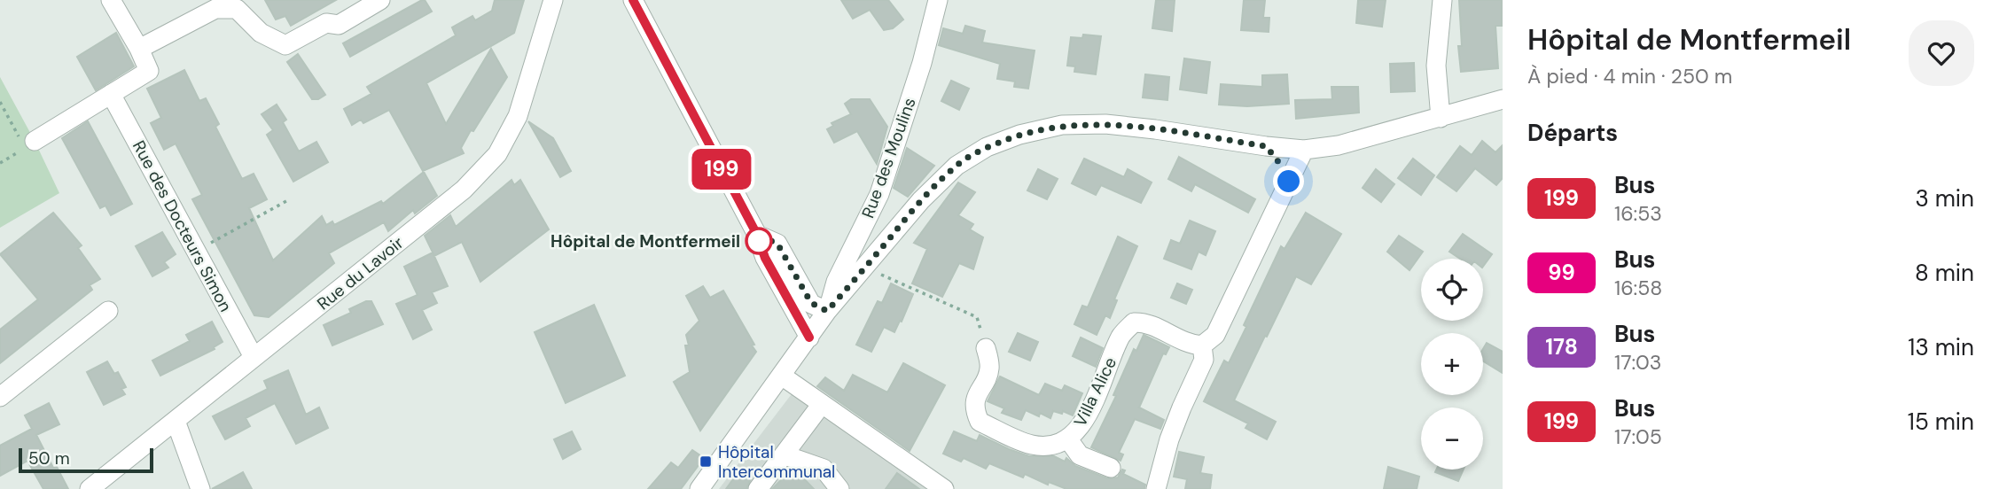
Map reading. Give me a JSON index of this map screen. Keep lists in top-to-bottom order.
{
  "streets": {
    "street": [
      "Rue des Moulins",
      "Rue des Docteurs Simon",
      "Rue du Lavoir",
      "Villa Alice"
    ]
  },
  "crossings": [
    ["Rue des Docteurs Simon", "Rue du Lavoir"]
  ],
  "places": {
    "other": ["Hôpital de Montfermeil"],
    "transit": ["Hôpital Intercommunal"]
  },
  "lines": ["bus line 199"],
  "scale_bar": "50 m",
  "page": {
    "on_map": "199",
    "heading": [
      ["Hôpital de Montfermeil", "À pied · 4 min · 250 m"],
      "Départs"
    ],
    "list": [
      {
        "mark": "199",
        "name": "Bus",
        "note": "16:53",
        "value": "3 min"
      },
      {
        "mark": "99",
        "name": "Bus",
        "note": "16:58",
        "value": "8 min"
      },
      {
        "mark": "178",
        "name": "Bus",
        "note": "17:03",
        "value": "13 min"
      },
      {
        "mark": "199",
        "name": "Bus",
        "note": "17:05",
        "value": "15 min"
      }
    ],
    "map_buttons": ["+", "−"],
    "scale": "50 m"
  }
}
